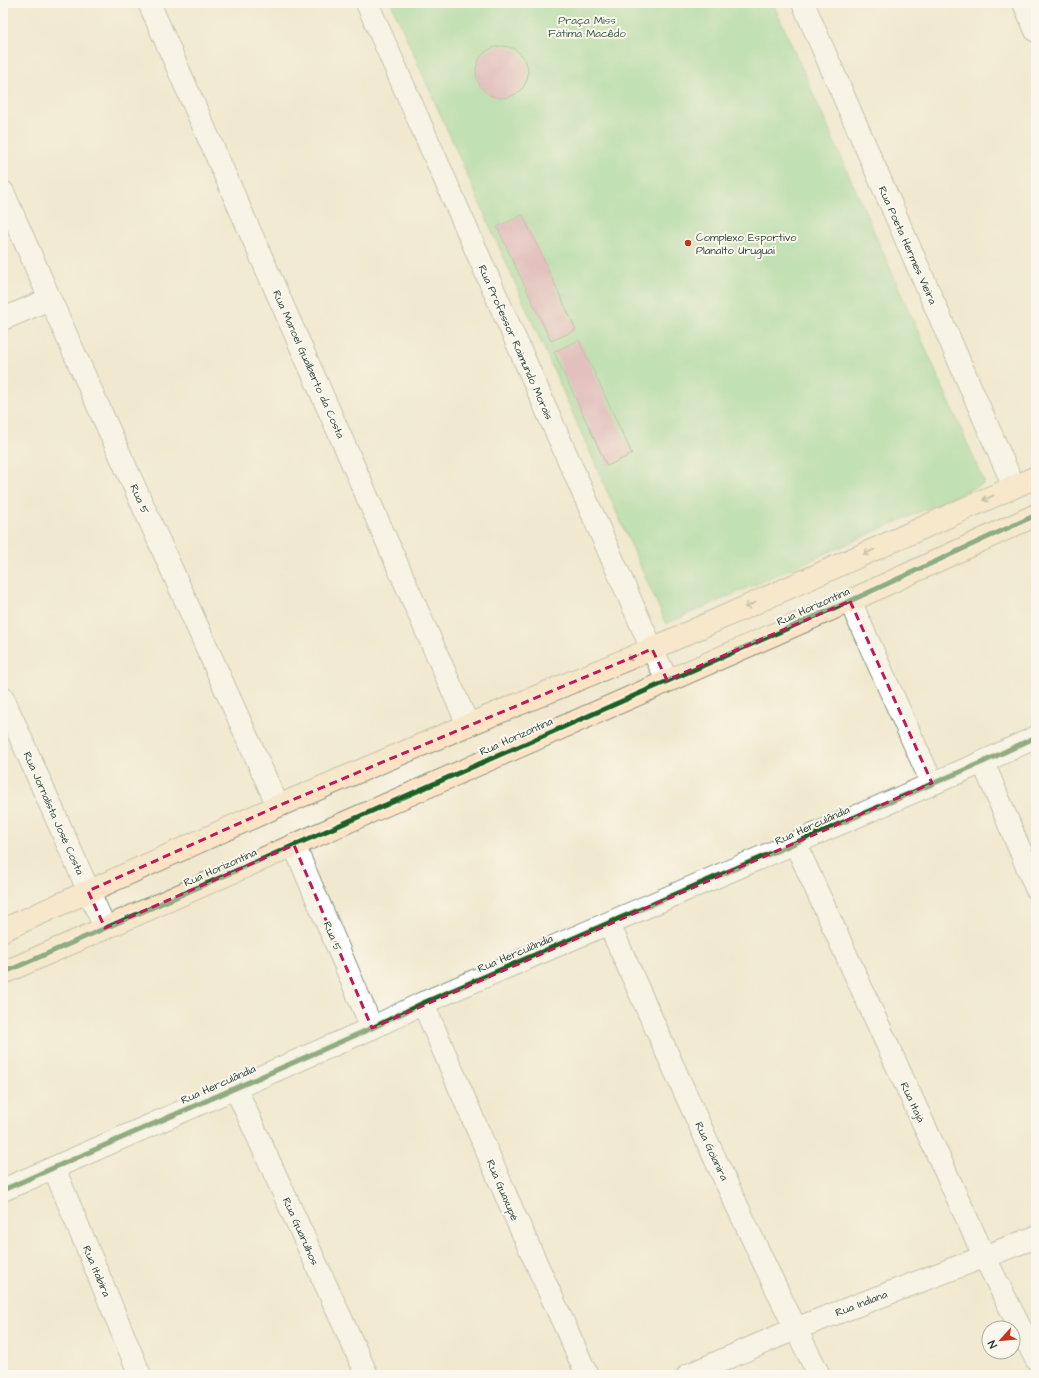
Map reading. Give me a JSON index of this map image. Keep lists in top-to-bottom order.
{
  "streets": {
    "street": [
      "Rua Poeta Hermes Vieira",
      "Rua Professor Raimundo Morais",
      "Rua Manoel Gualberto da Costa",
      "Rua 5",
      "Rua Horizontina",
      "Rua Jornalista José Costa",
      "Rua Herculândia",
      "Rua Itajá",
      "Rua Goianira",
      "Rua Guaxupé",
      "Rua Guarulhos",
      "Rua Itabira",
      "Rua Indiana"
    ]
  },
  "crossings": [
    ["Rua Professor Raimundo Morais", "Rua Horizontina"],
    ["Rua 5", "Rua Horizontina"],
    ["Rua 5", "Rua Herculândia"],
    ["Rua Horizontina", "Rua Jornalista José Costa"],
    ["Rua Herculândia", "Rua Itajá"],
    ["Rua Herculândia", "Rua Goianira"],
    ["Rua Herculândia", "Rua Guaxupé"],
    ["Rua Herculândia", "Rua Guarulhos"],
    ["Rua Herculândia", "Rua Itabira"],
    ["Rua Itajá", "Rua Indiana"],
    ["Rua Goianira", "Rua Indiana"]
  ],
  "parks": ["Praça Miss Fátima Macêdo"],
  "places": ["Complexo Esportivo Planalto Uruguai"],
  "north": "bottom left"
}
